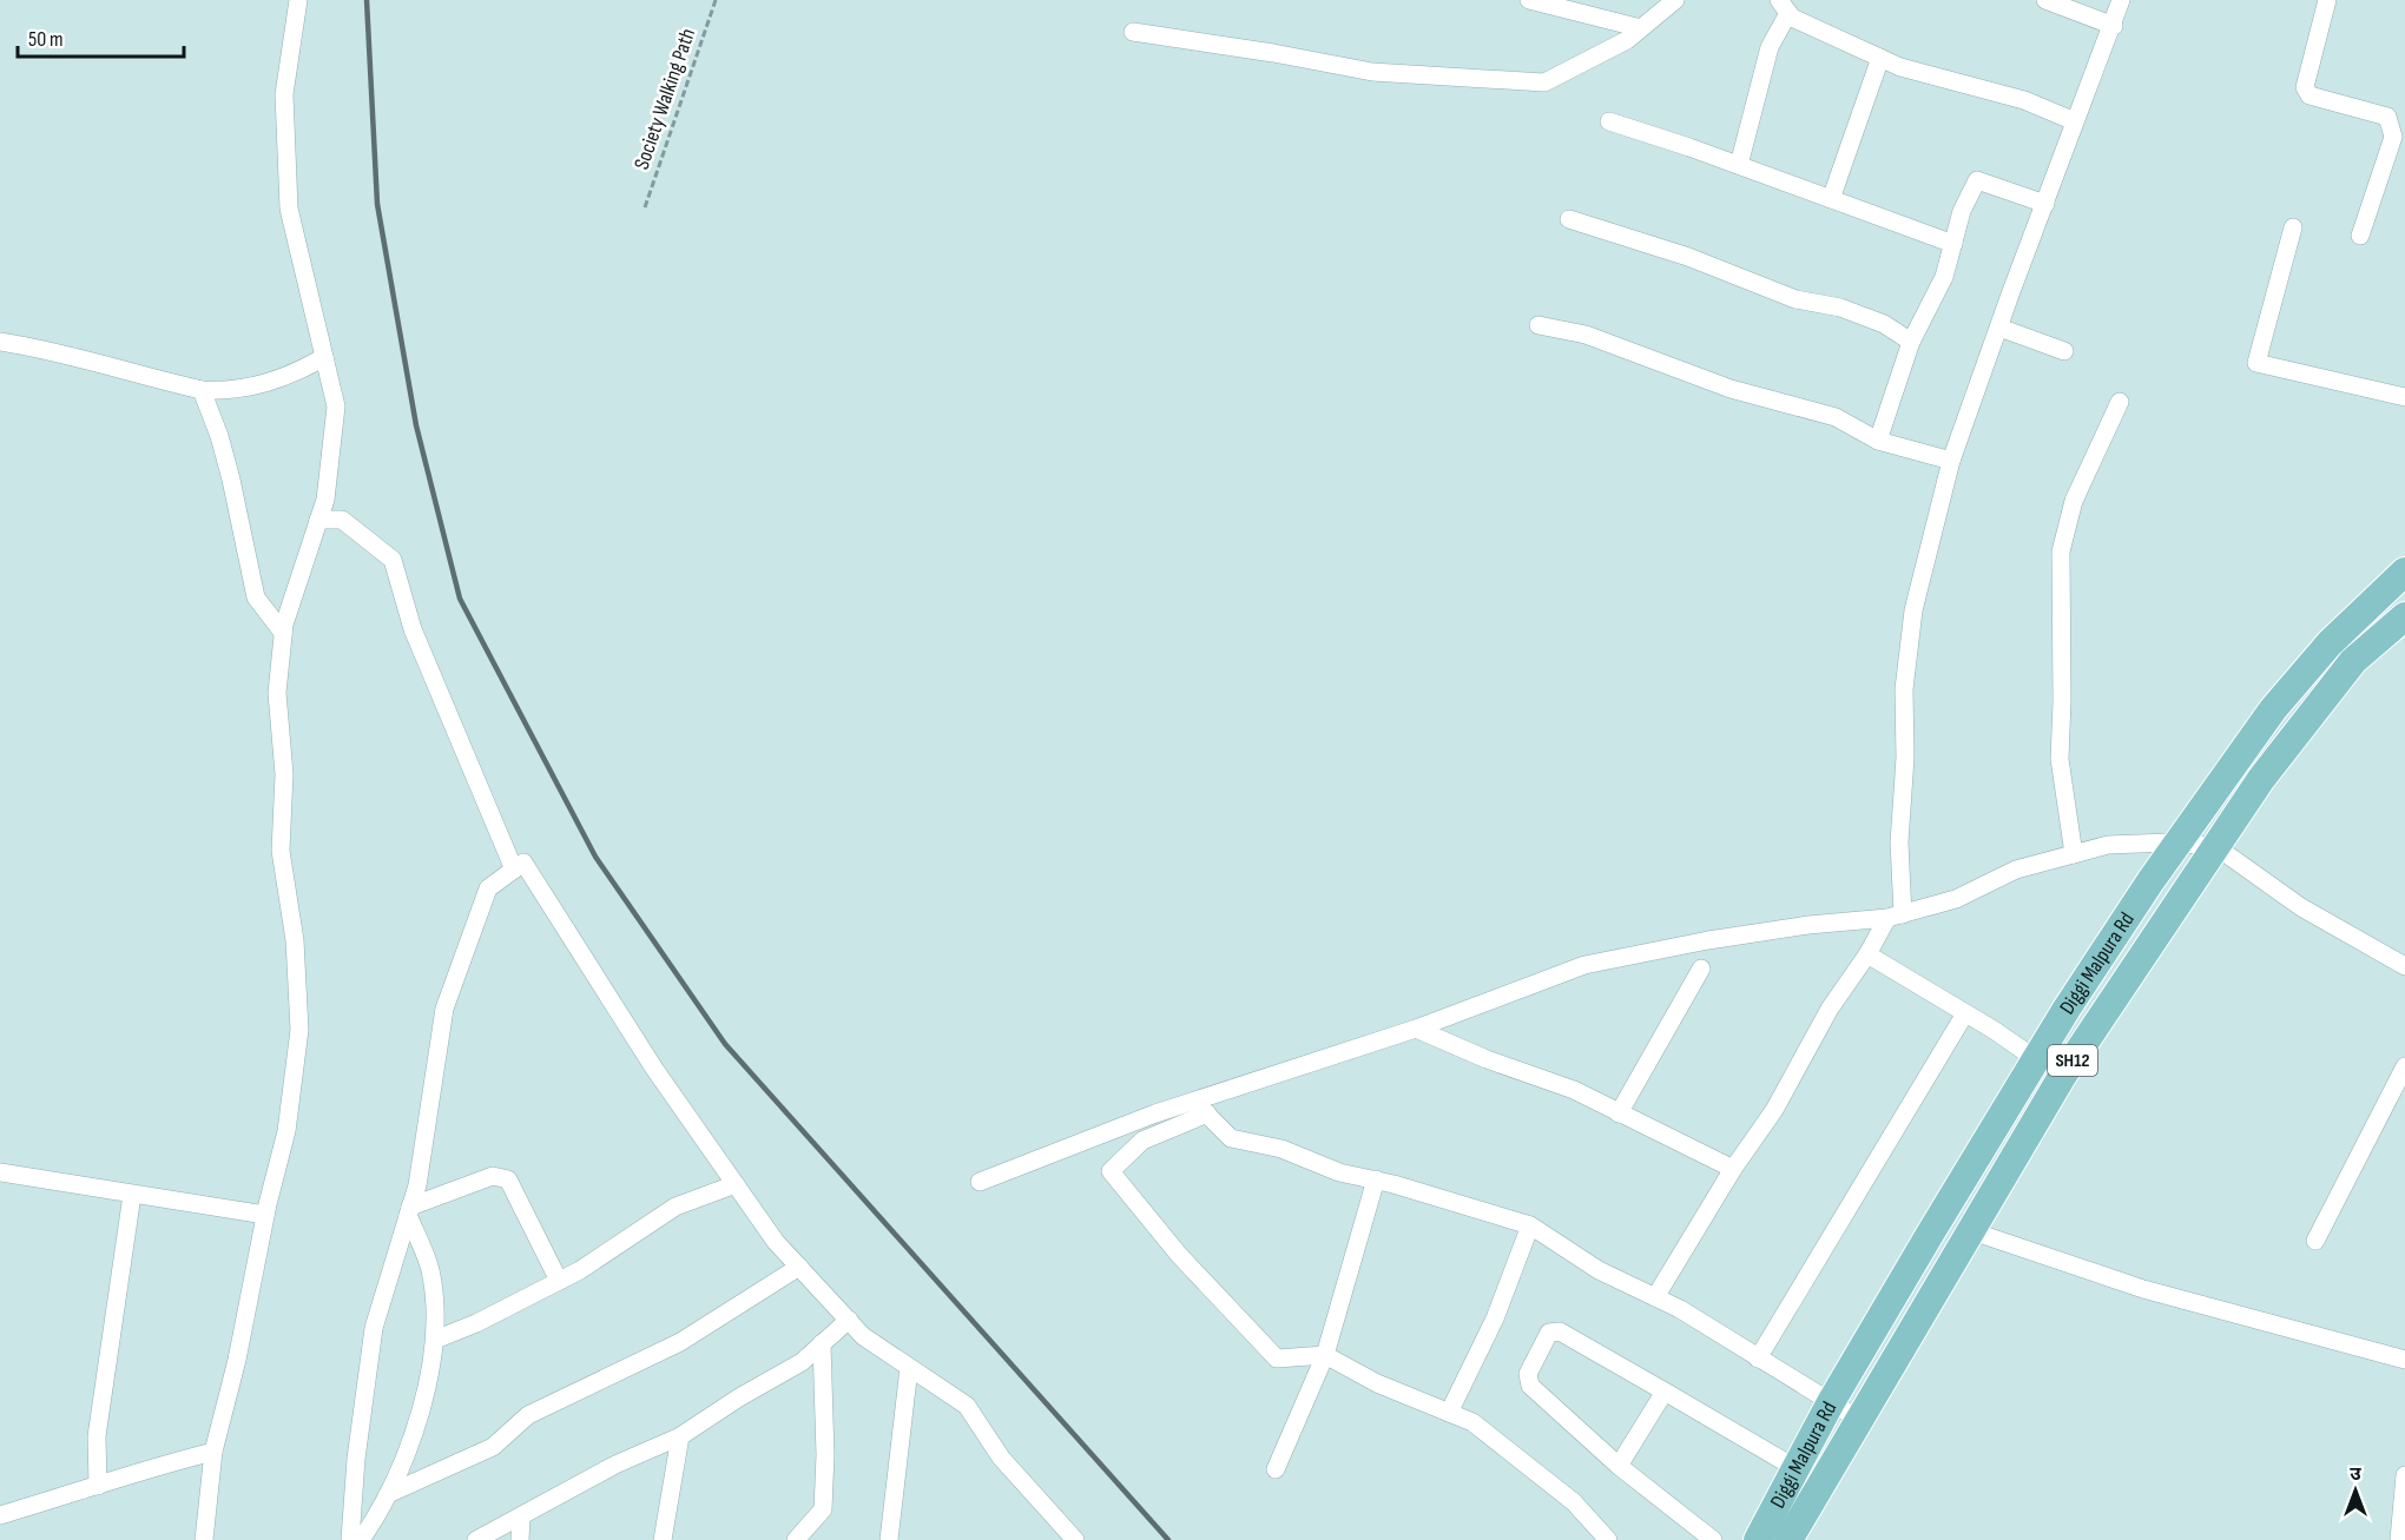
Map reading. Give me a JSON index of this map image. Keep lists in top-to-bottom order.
{
  "streets": {
    "main road": ["Diggi Malpura Rd", "SH12"],
    "path": ["Society Walking Path"]
  },
  "scale_bar": "50 m",
  "north": "top"
}
